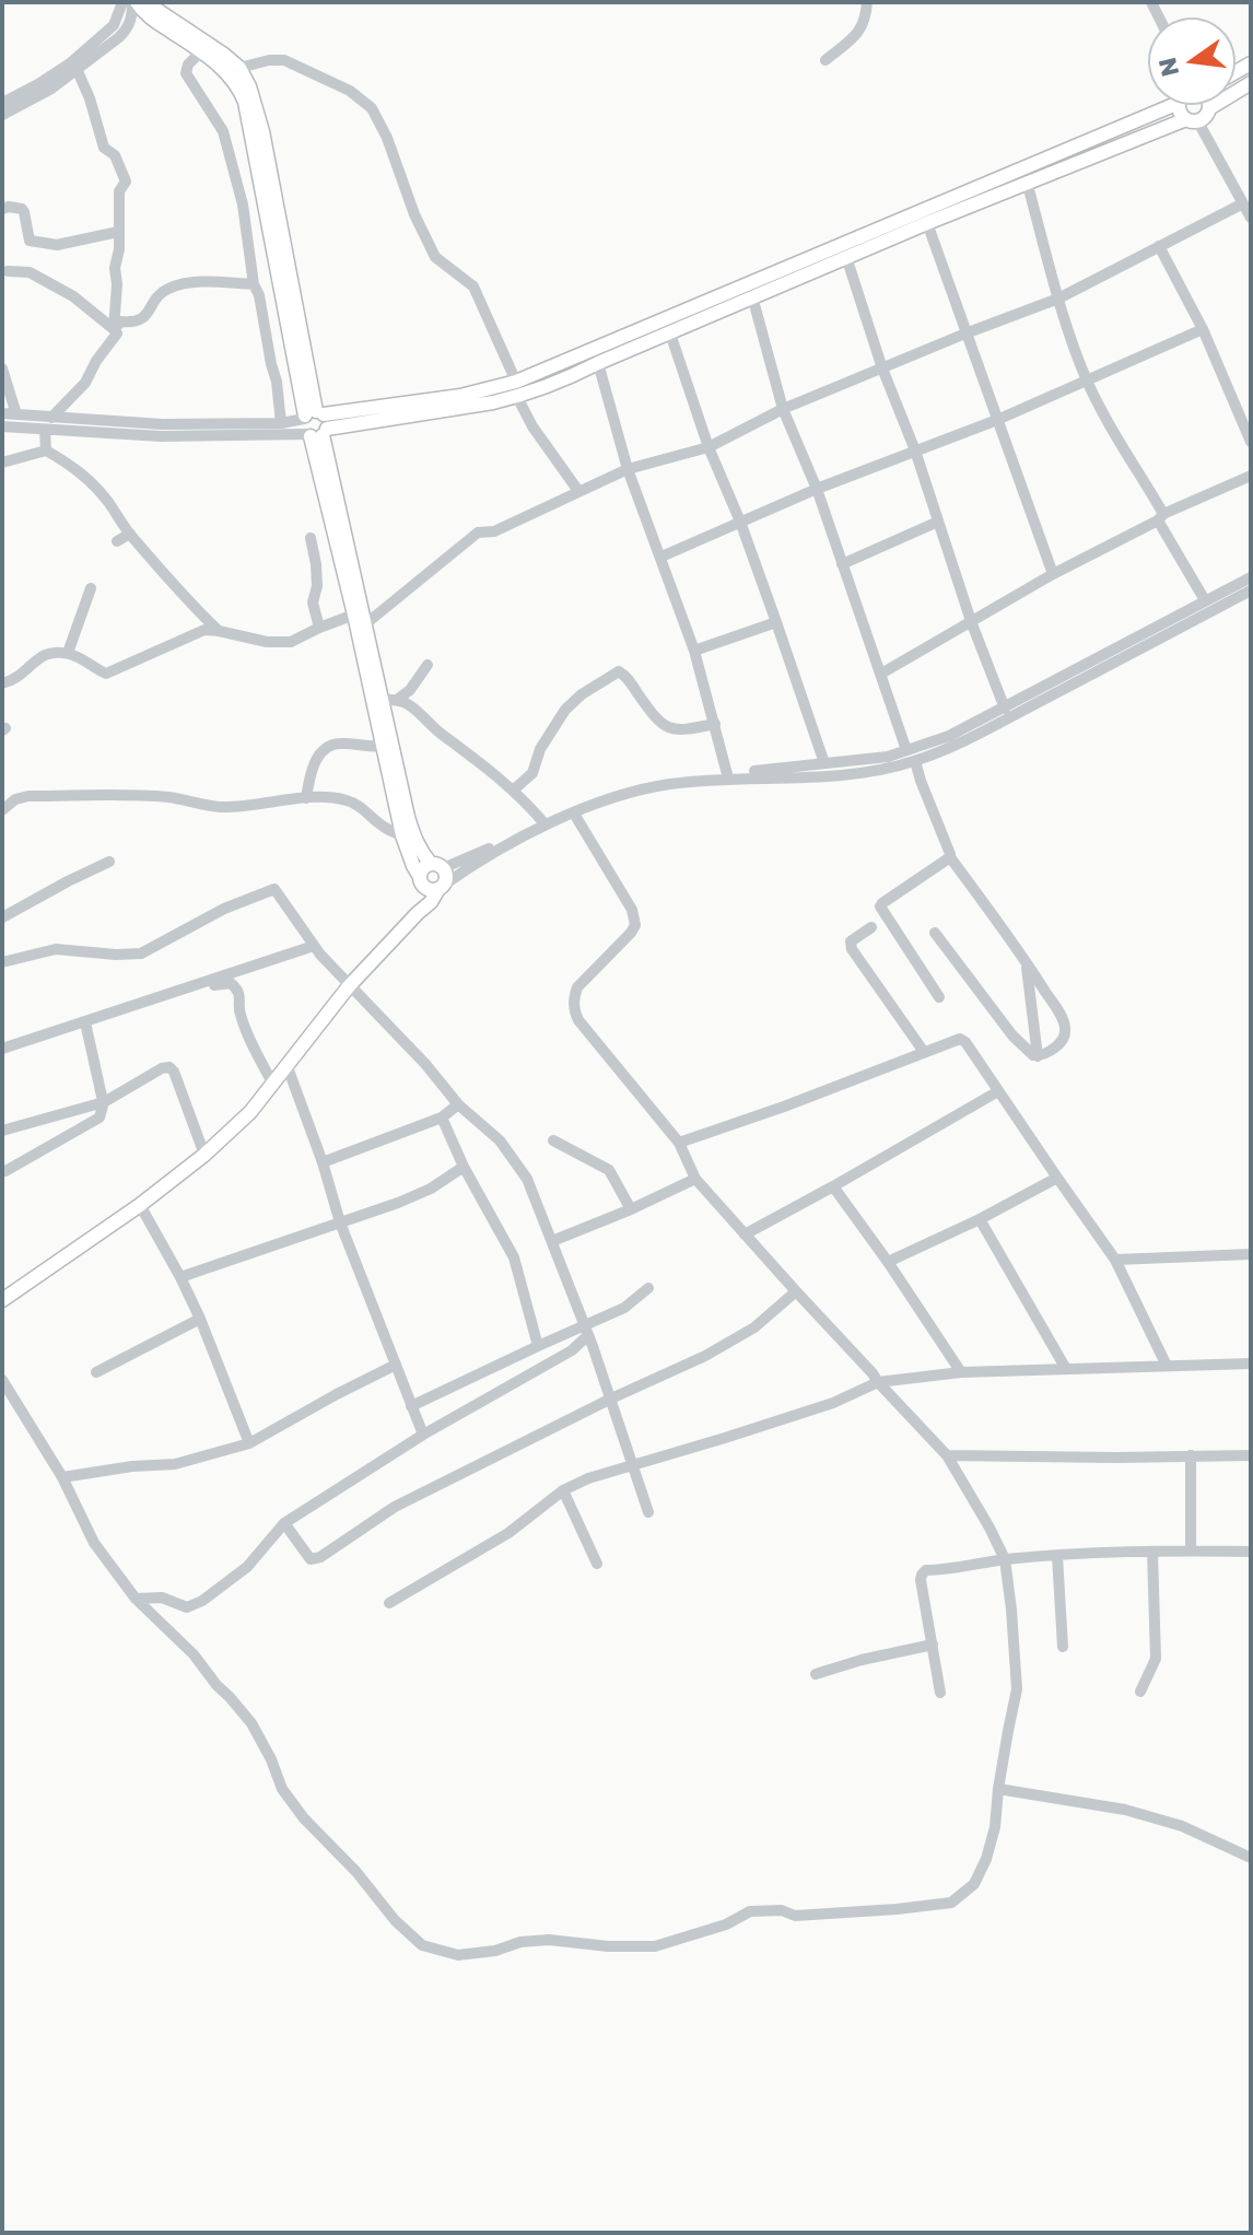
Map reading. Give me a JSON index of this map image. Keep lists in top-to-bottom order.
{
  "north": "left"
}
